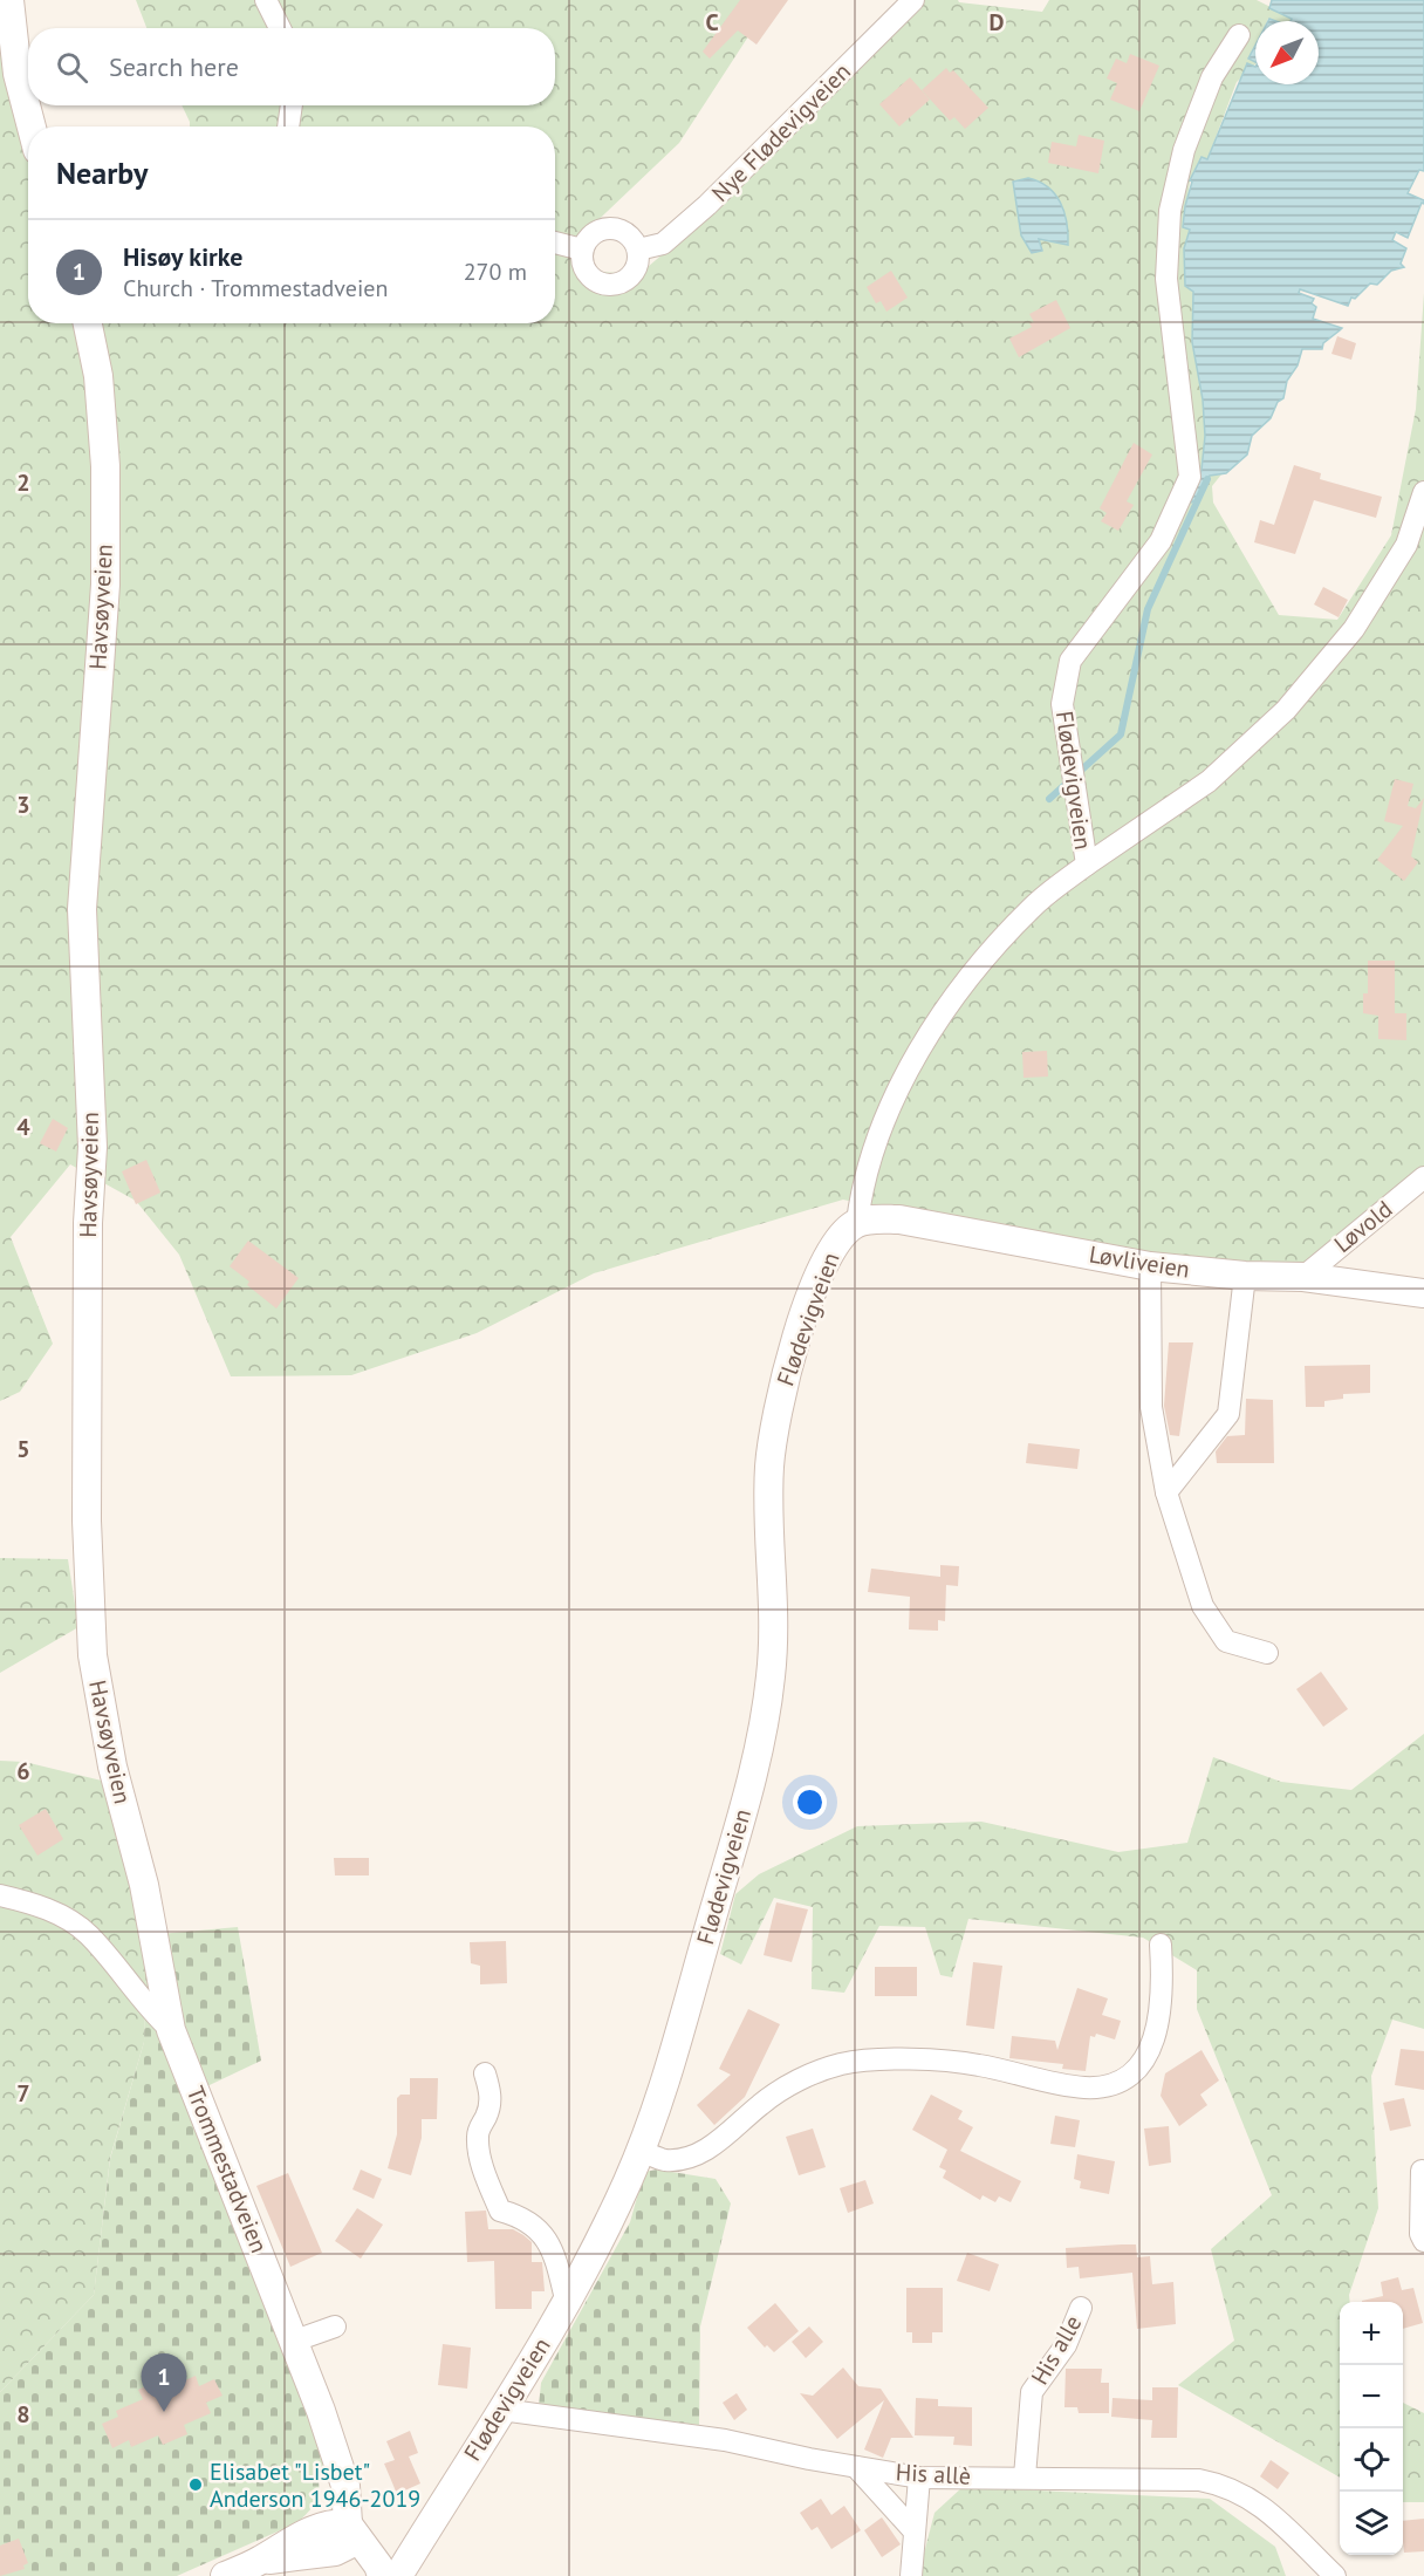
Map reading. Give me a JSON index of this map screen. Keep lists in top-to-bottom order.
{
  "streets": {
    "main road": [
      "Havsøyveien",
      "Flødevigveien",
      "Løvliveien",
      "Trommestadveien"
    ],
    "street": [
      "Nye Flødevigveien",
      "Løvold",
      "His alle",
      "His allè"
    ]
  },
  "crossings": [
    ["Havsøyveien", "Trommestadveien"],
    ["Flødevigveien", "Løvliveien"],
    ["Flødevigveien", "His allè"],
    ["Løvold", "Løvliveien"],
    ["His alle", "His allè"]
  ],
  "places": ["Elisabet \"Lisbet\" Anderson 1946-2019"],
  "north": "bottom left",
  "page": {
    "search": "Search here",
    "heading": "Nearby",
    "list": [
      {
        "mark": "1",
        "name": "Hisøy kirke",
        "note": "Church · Trommestadveien",
        "value": "270 m"
      }
    ],
    "map_buttons": ["+", "−"],
    "pins": "1"
  },
  "grid": {
    "columns": ["C", "D"],
    "rows": [
      "2",
      "3",
      "4",
      "5",
      "6",
      "7",
      "8"
    ]
  }
}
